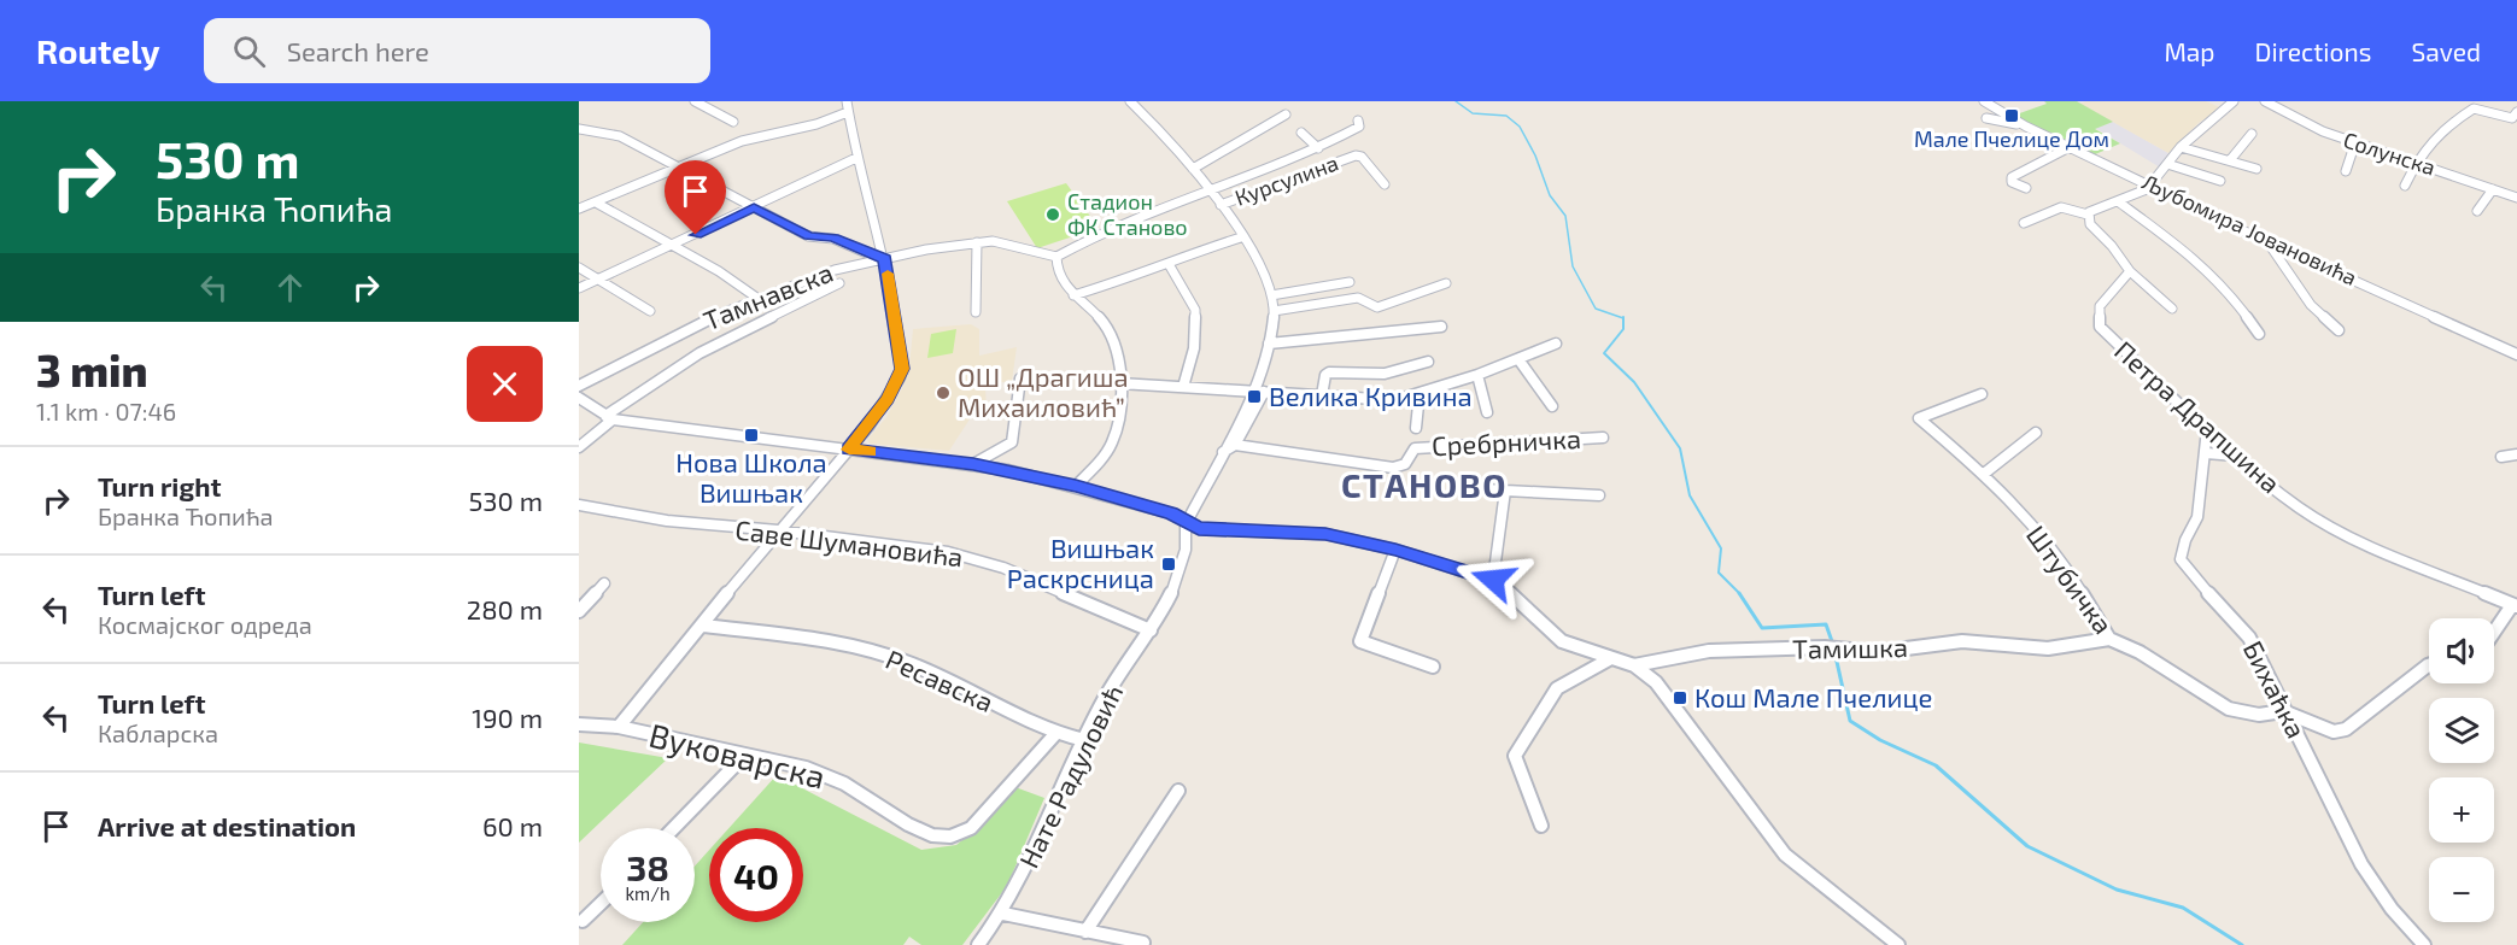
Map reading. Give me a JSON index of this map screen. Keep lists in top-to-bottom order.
{
  "streets": {
    "street": [
      "Солунска",
      "Курсулина",
      "Љубомира Јовановића",
      "Тамнавска",
      "Петра Драпшина",
      "Сребрничка",
      "Саве Шумановића",
      "Штубичка",
      "Тамишка",
      "Ресавска",
      "Бихаћка",
      "Вуковарска",
      "Нате Радуловић"
    ]
  },
  "crossings": [
    ["Петра Драпшина", "Бихаћка"],
    ["Саве Шумановића", "Нате Радуловић"],
    ["Штубичка", "Тамишка"],
    ["Штубичка", "Бихаћка"],
    ["Ресавска", "Вуковарска"],
    ["Ресавска", "Нате Радуловић"]
  ],
  "districts": ["СТАНОВО"],
  "places": {
    "transit": [
      "Мале Пчелице Дом",
      "Велика Кривина",
      "Нова Школа Вишњак",
      "Вишњак Раскрсница",
      "Кош Мале Пчелице"
    ],
    "other": ["Стадион ФК Станово", "ОШ „Драгиша Михаиловић”"]
  },
  "page": {
    "header": "Routely",
    "search": "Search here",
    "nav": ["Map", "Directions", "Saved"],
    "turn": ["530 m", "Бранка Ћопића"],
    "heading": ["3 min", "1.1 km · 07:46"],
    "list": [
      {
        "name": "Turn right",
        "note": "Бранка Ћопића",
        "value": "530 m"
      },
      {
        "name": "Turn left",
        "note": "Космајског одреда",
        "value": "280 m"
      },
      {
        "name": "Turn left",
        "note": "Кабларска",
        "value": "190 m"
      },
      {
        "name": "Arrive at destination",
        "value": "60 m"
      }
    ],
    "map_buttons": ["+", "−"],
    "speed": "38 km/h",
    "limit": "40"
  }
}
